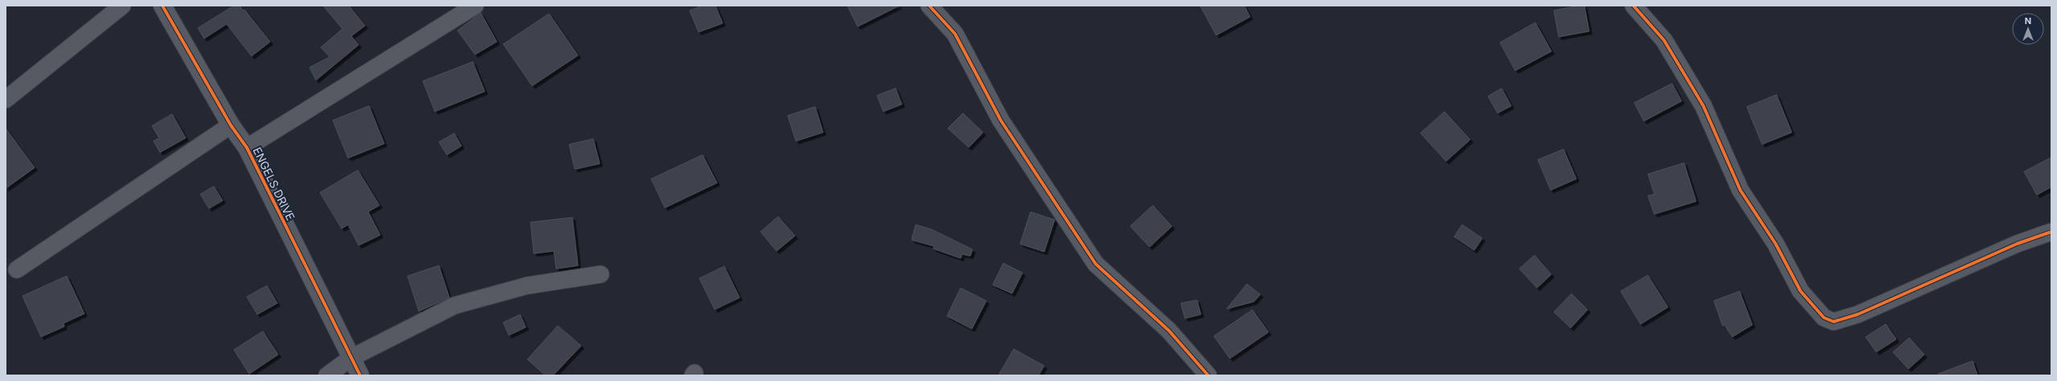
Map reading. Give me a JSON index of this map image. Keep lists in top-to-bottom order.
{
  "streets": {
    "street": ["ENGELS DRIVE"]
  },
  "north": "top"
}
